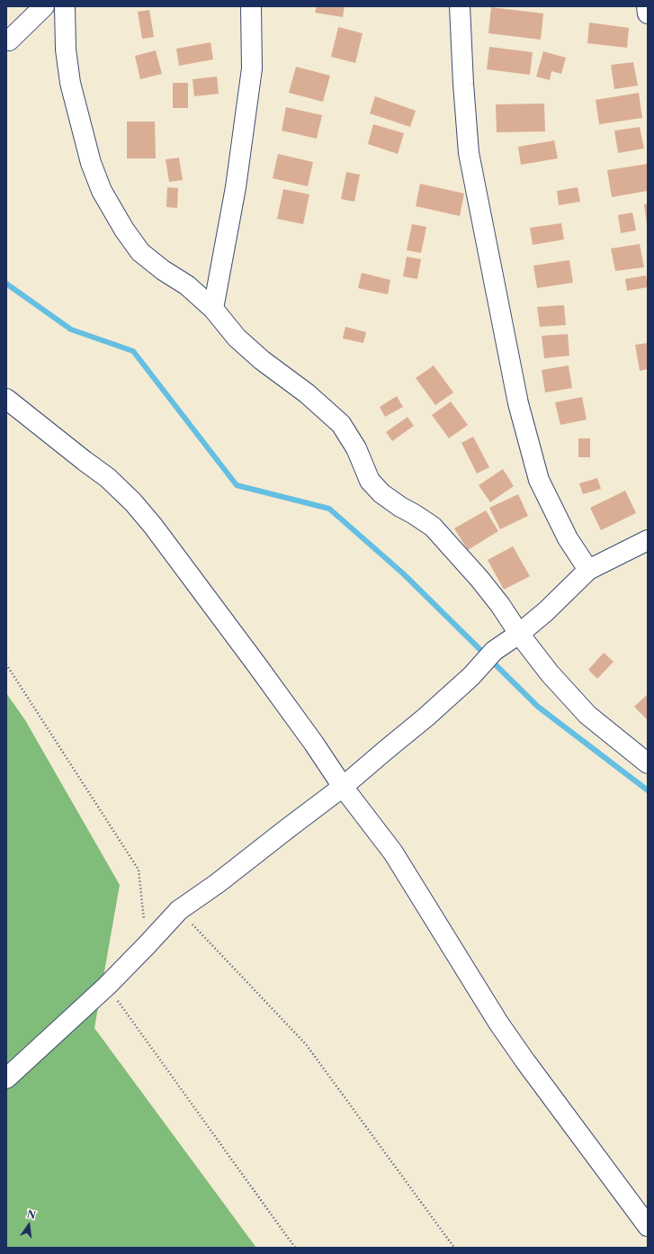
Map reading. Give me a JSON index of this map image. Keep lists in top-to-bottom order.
{
  "north": "top"
}
